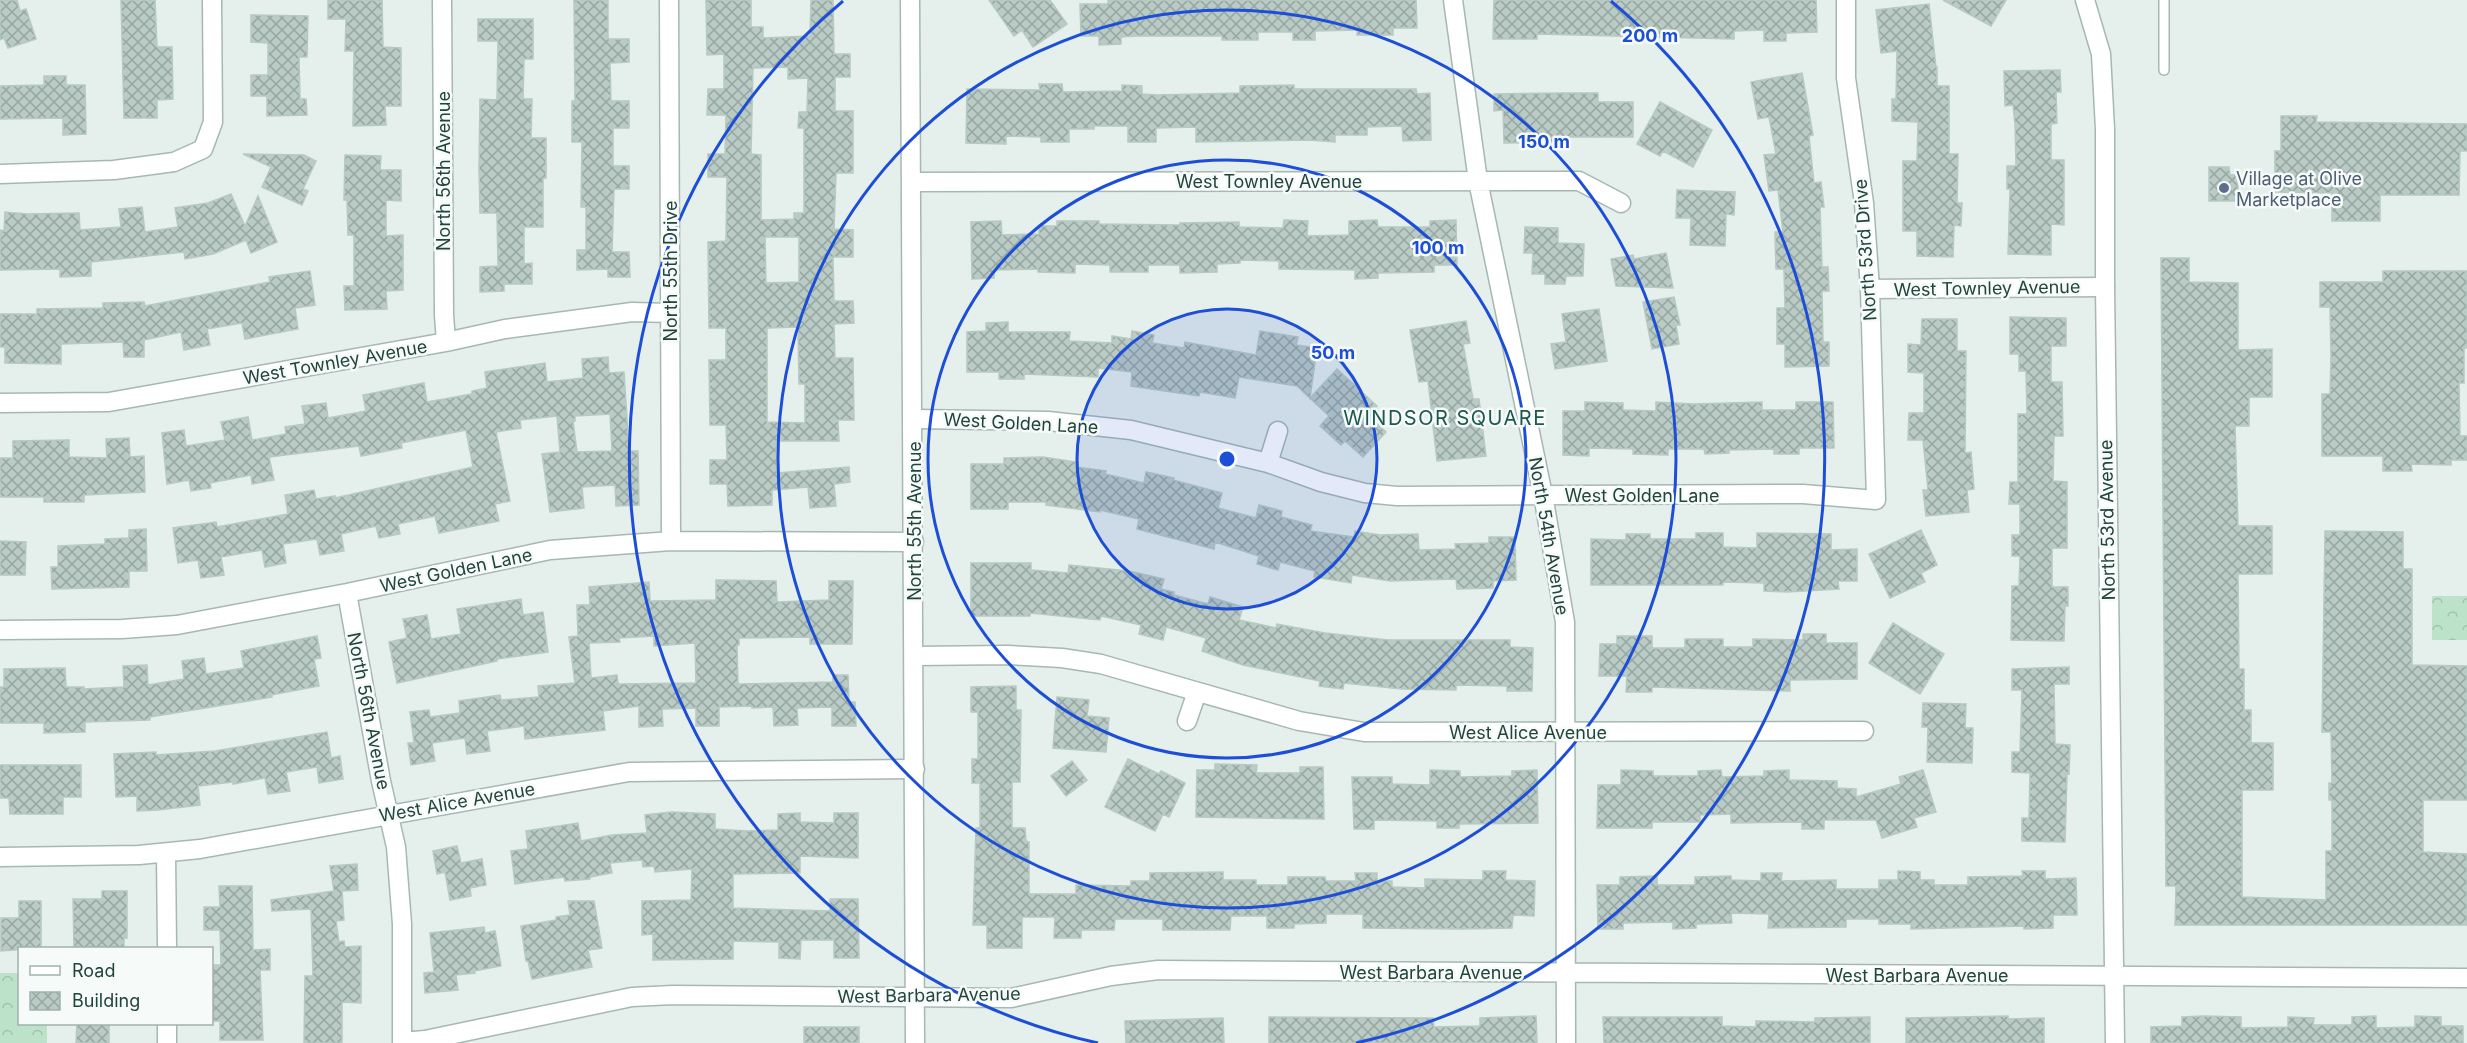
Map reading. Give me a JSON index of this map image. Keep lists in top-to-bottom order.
{
  "streets": {
    "street": [
      "North 56th Avenue",
      "West Townley Avenue",
      "North 53rd Drive",
      "North 55th Drive",
      "West Golden Lane",
      "North 53rd Avenue",
      "North 55th Avenue",
      "North 54th Avenue",
      "West Alice Avenue",
      "West Barbara Avenue"
    ]
  },
  "crossings": [
    ["North 56th Avenue", "West Townley Avenue"],
    ["North 56th Avenue", "West Golden Lane"],
    ["North 56th Avenue", "West Alice Avenue"],
    ["North 56th Avenue", "West Barbara Avenue"],
    ["West Townley Avenue", "North 53rd Drive"],
    ["West Townley Avenue", "North 55th Drive"],
    ["West Townley Avenue", "North 53rd Avenue"],
    ["West Townley Avenue", "North 55th Avenue"],
    ["West Townley Avenue", "North 54th Avenue"],
    ["North 53rd Drive", "West Golden Lane"],
    ["North 55th Drive", "West Golden Lane"],
    ["West Golden Lane", "North 55th Avenue"],
    ["West Golden Lane", "North 54th Avenue"],
    ["North 53rd Avenue", "West Barbara Avenue"],
    ["North 55th Avenue", "West Alice Avenue"],
    ["North 55th Avenue", "West Barbara Avenue"],
    ["North 54th Avenue", "West Alice Avenue"],
    ["North 54th Avenue", "West Barbara Avenue"]
  ],
  "districts": ["WINDSOR SQUARE"],
  "places": ["Village at Olive Marketplace"],
  "legend": ["Road", "Building"],
  "rings": [
    "200 m",
    "150 m",
    "100 m",
    "50 m"
  ]
}
